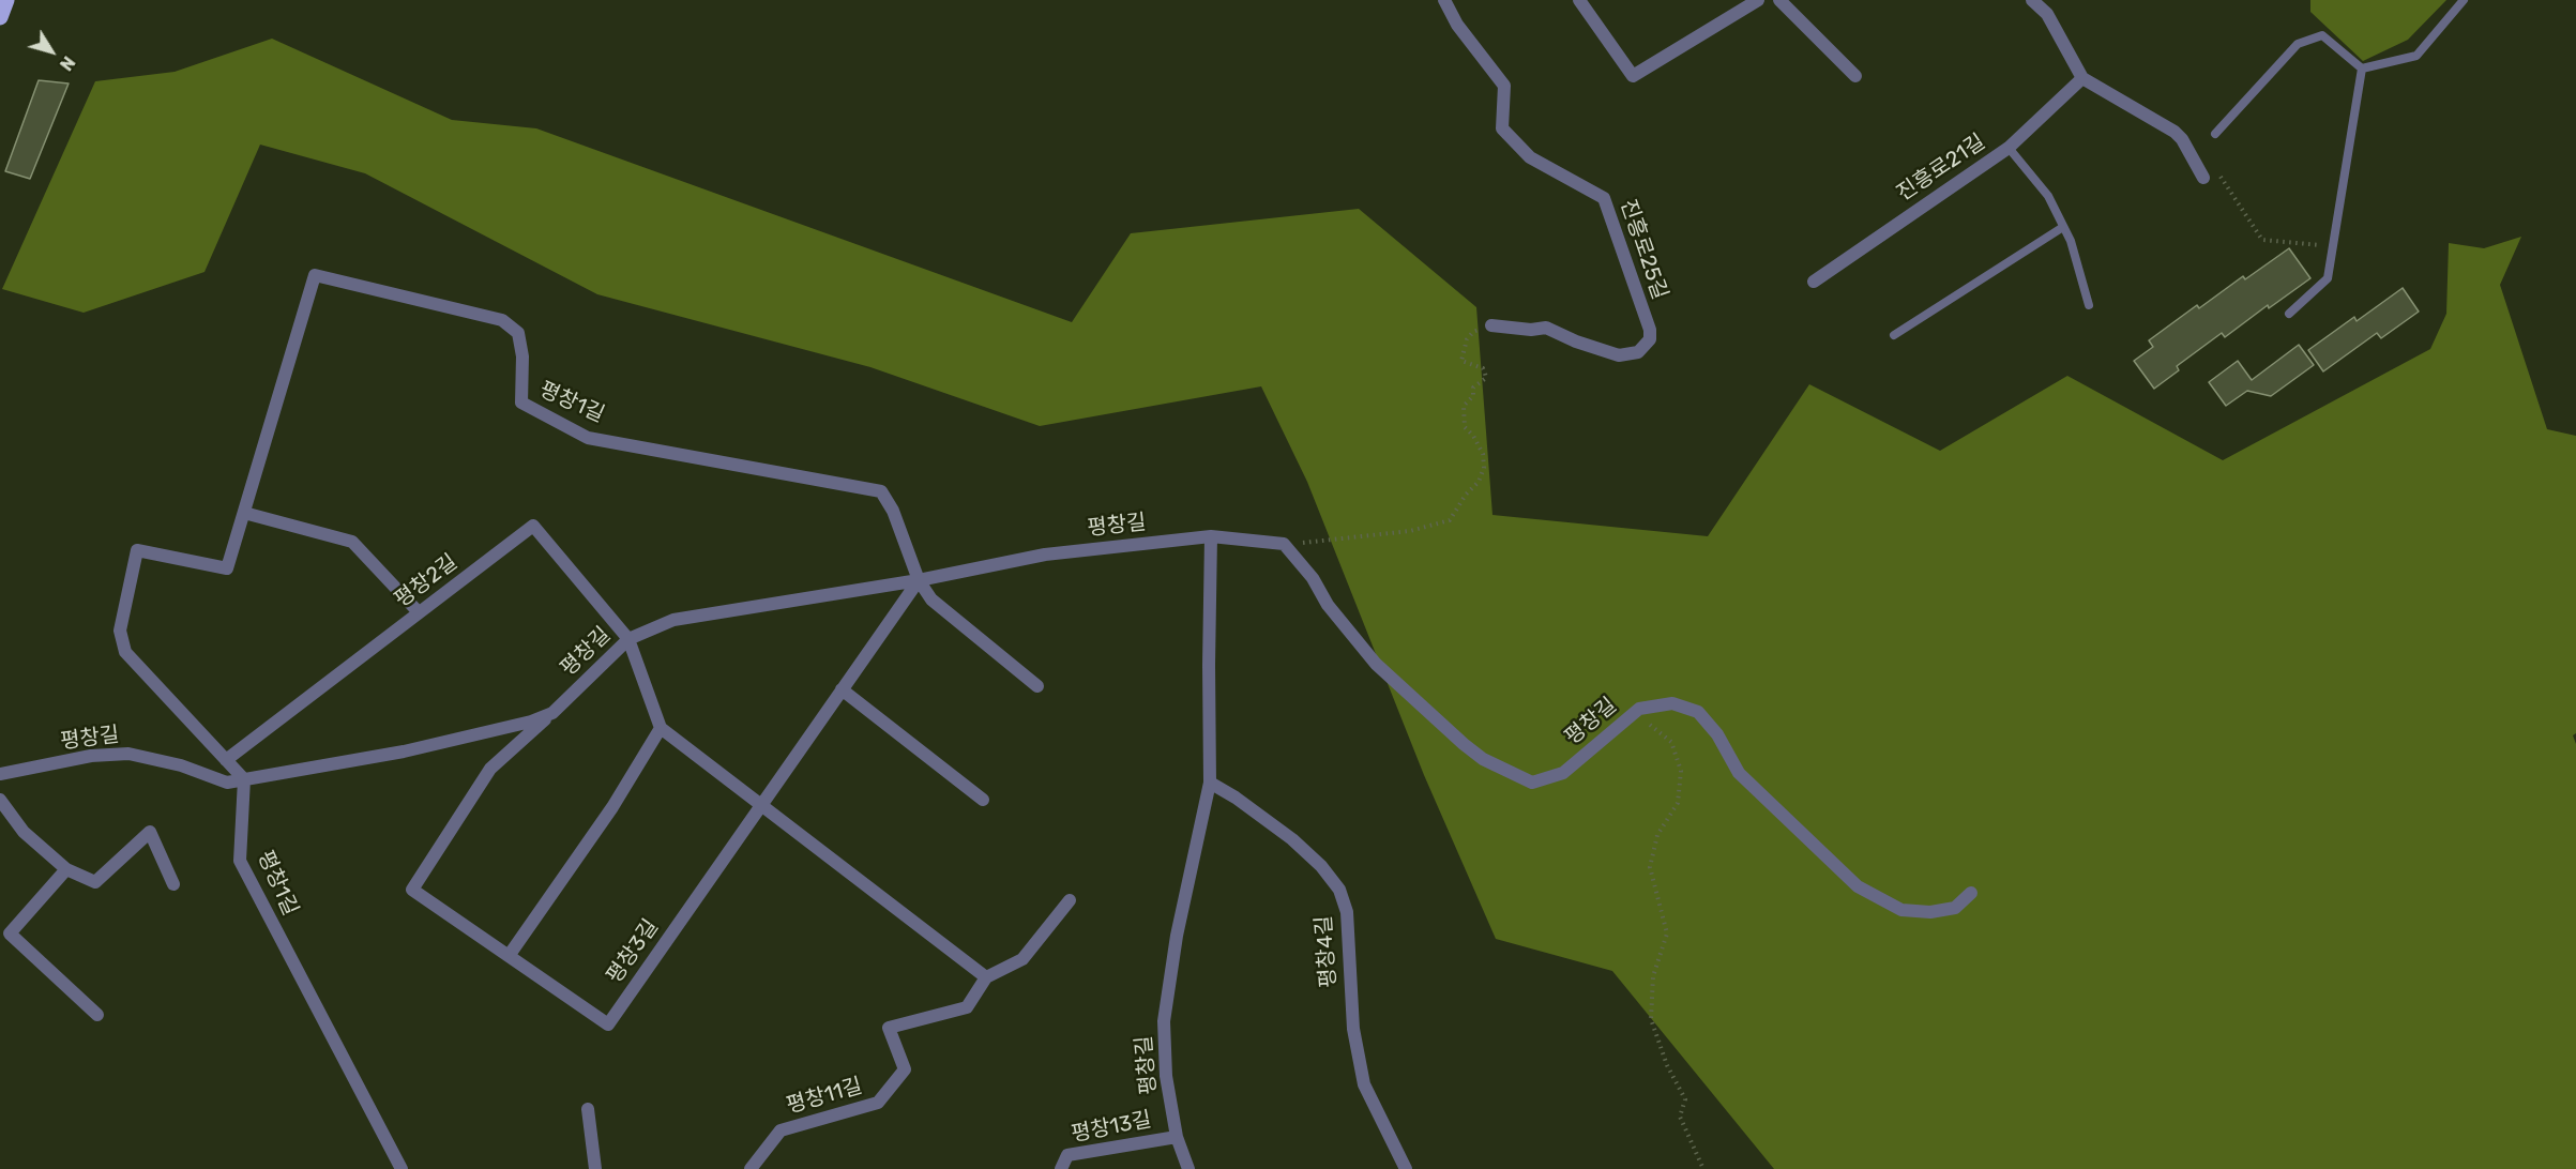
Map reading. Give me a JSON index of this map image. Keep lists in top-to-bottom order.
{
  "streets": {
    "street": [
      "진흥로21길",
      "진흥로25길",
      "평창1길",
      "평창길",
      "평창2길",
      "평창3길",
      "평창4길",
      "평창11길",
      "평창13길"
    ]
  },
  "crossings": [
    ["평창1길", "평창길"],
    ["평창1길", "평창2길"],
    ["평창1길", "평창3길"],
    ["평창길", "평창2길"],
    ["평창길", "평창3길"],
    ["평창길", "평창4길"],
    ["평창길", "평창13길"]
  ],
  "north": "bottom right"
}
